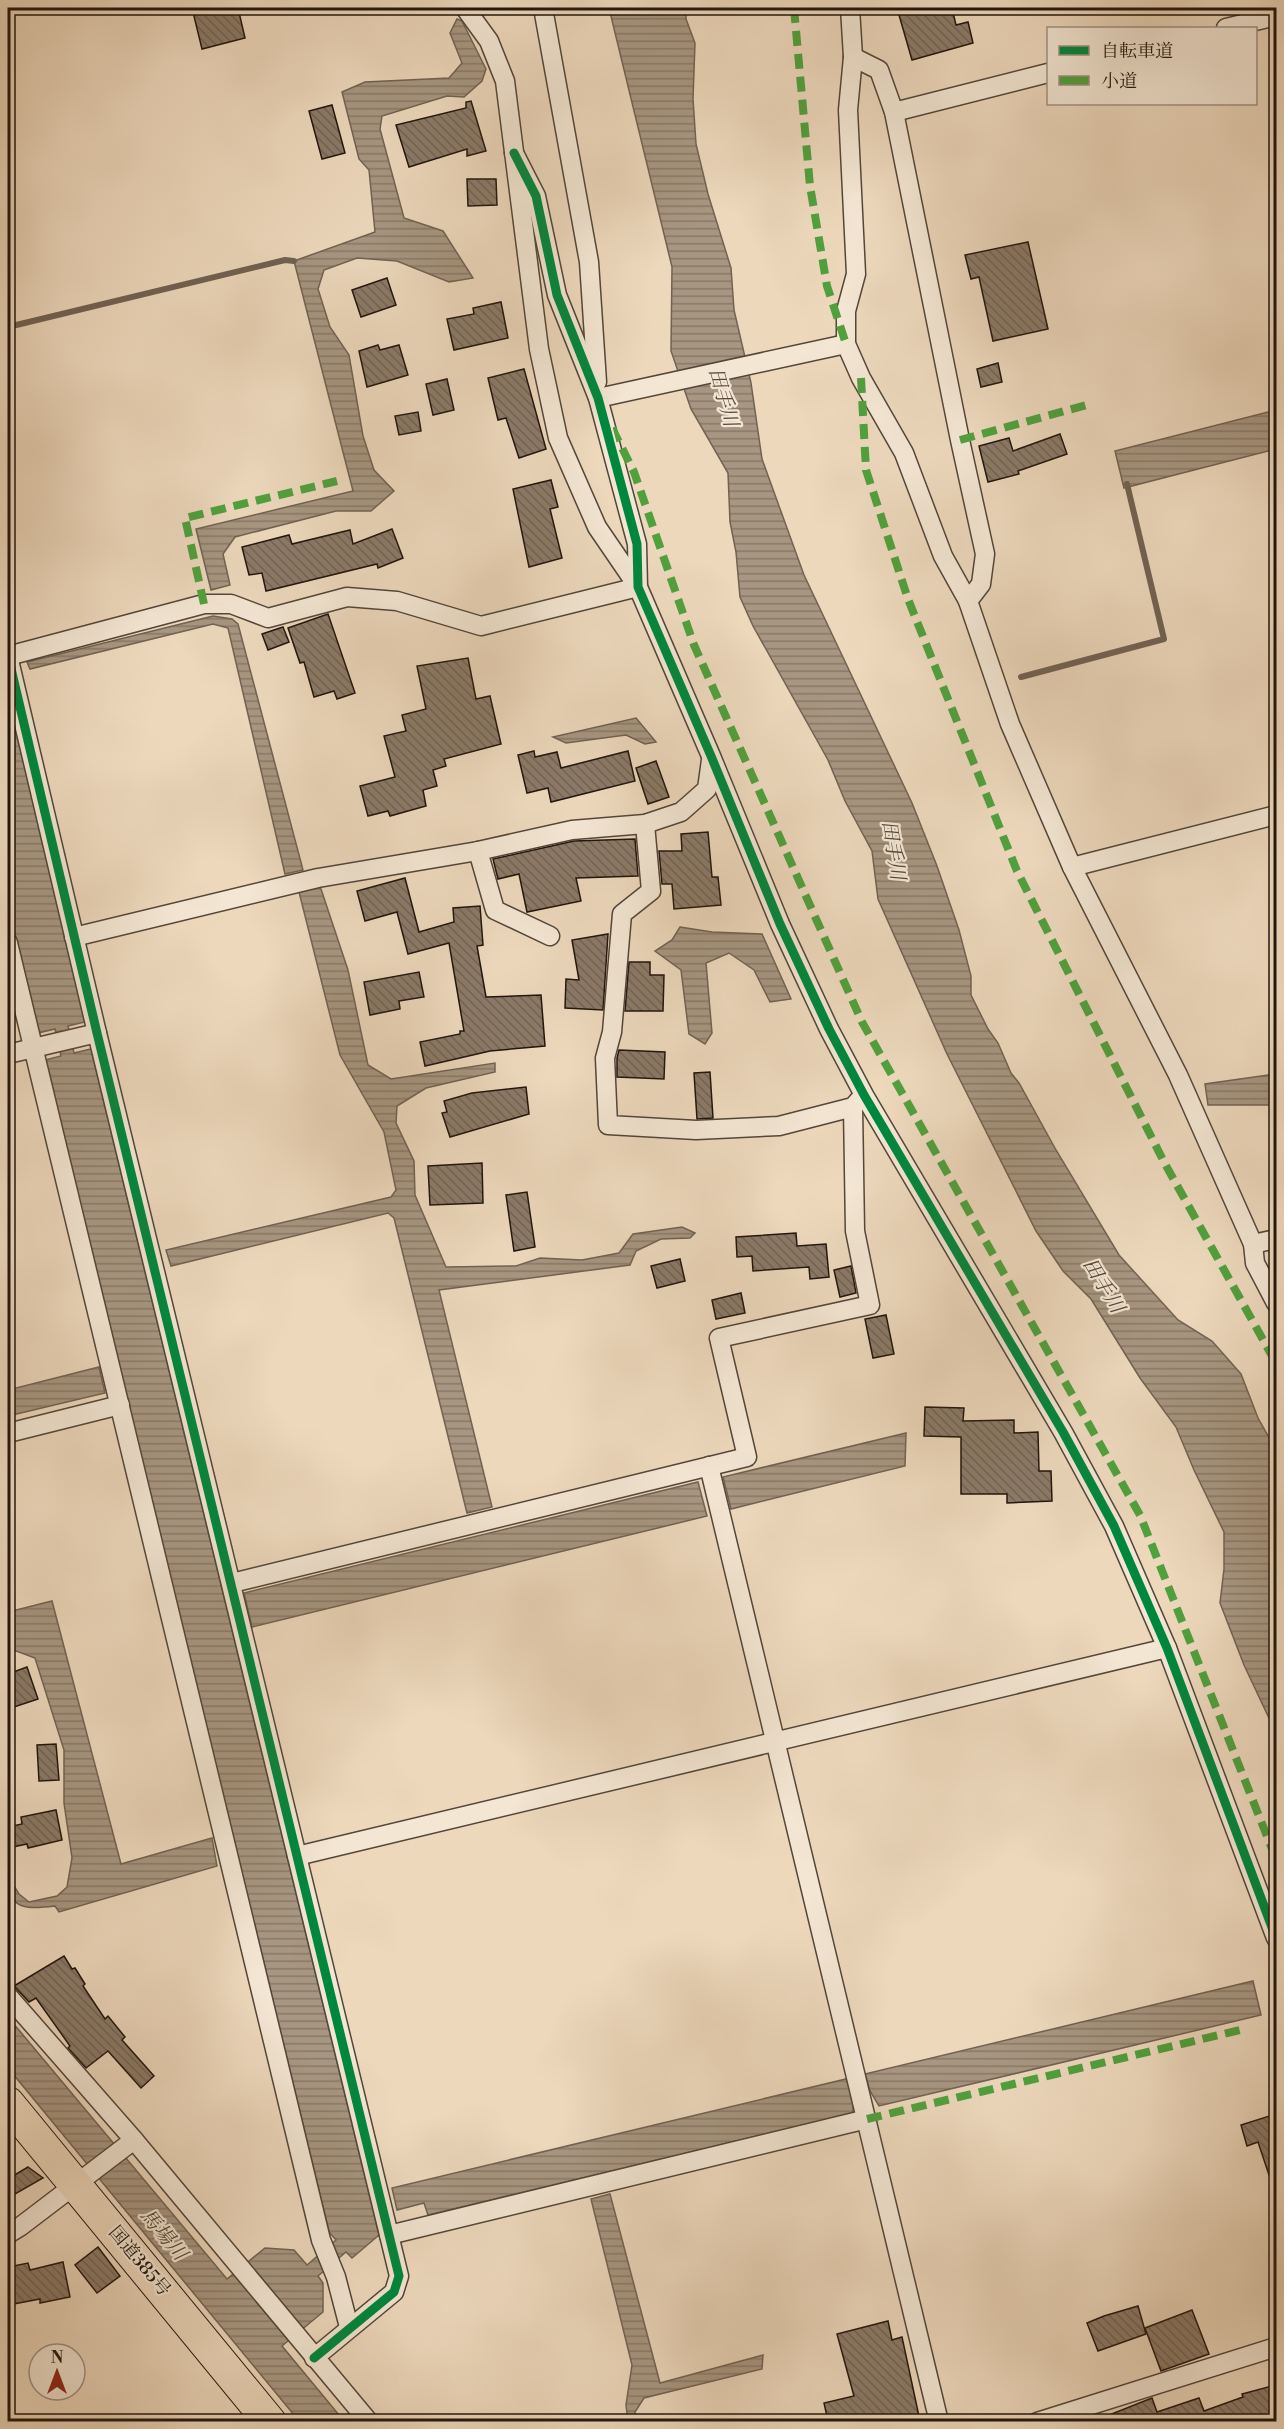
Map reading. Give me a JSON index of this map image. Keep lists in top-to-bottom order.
{
  "streets": {
    "highway": ["国道385号"]
  },
  "water": ["田手川", "馬場川"],
  "legend": ["自転車道", "小道"],
  "north": "top"
}
